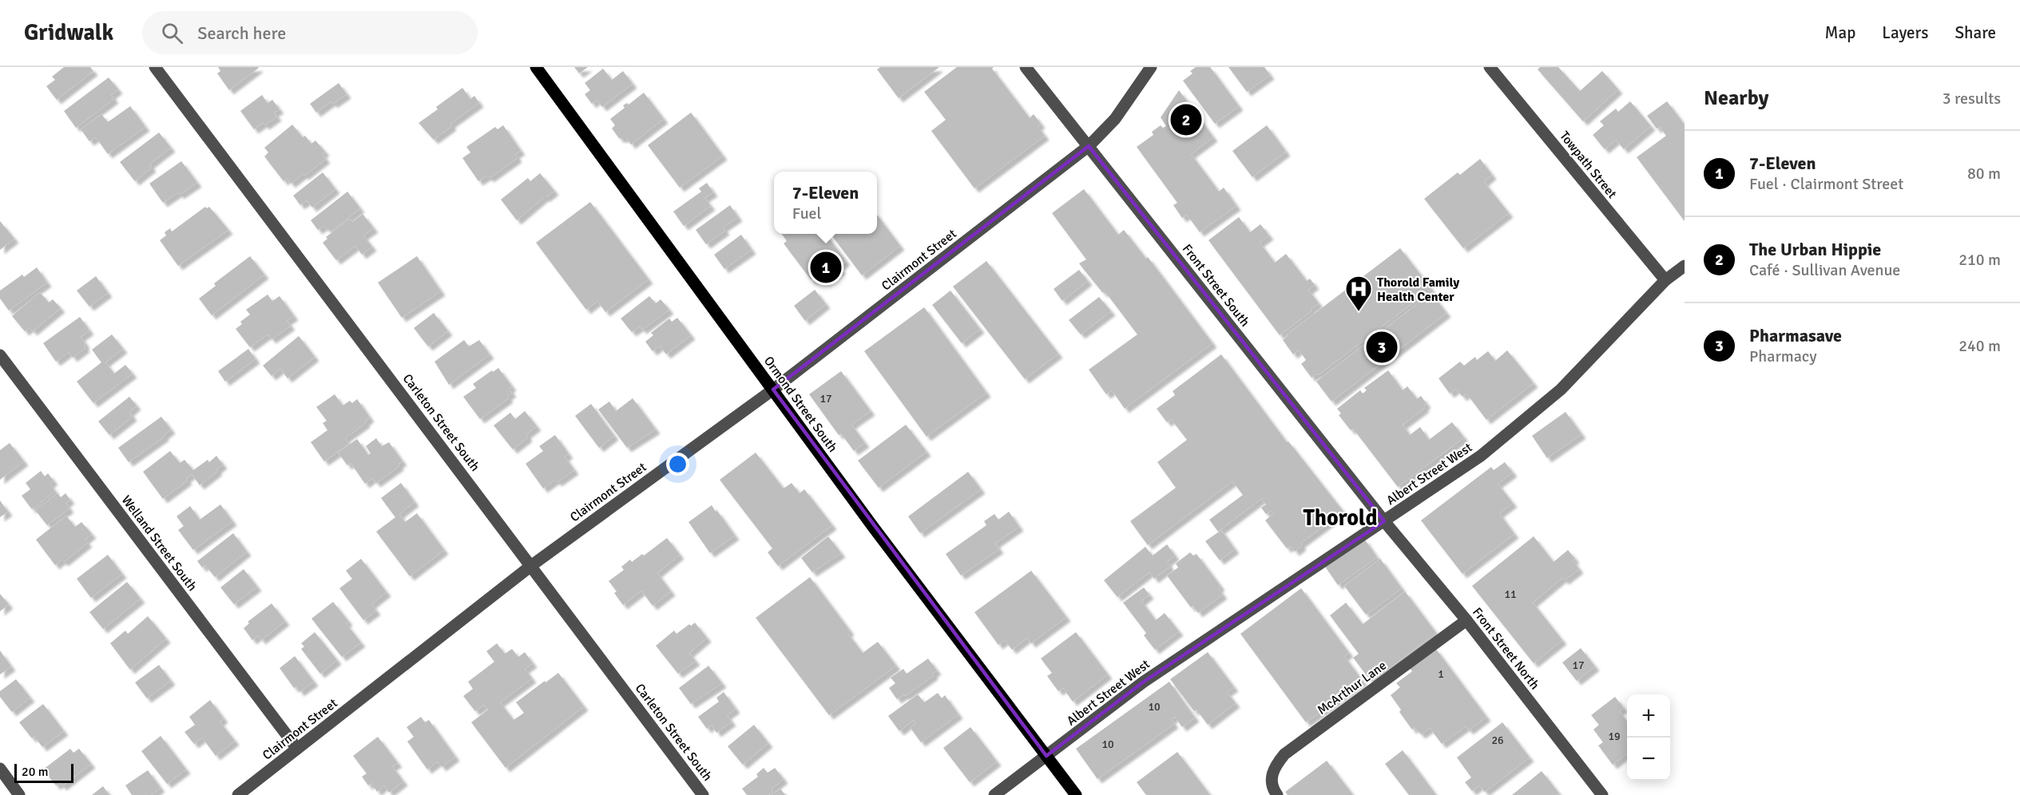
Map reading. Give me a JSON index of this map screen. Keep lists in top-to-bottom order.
{
  "streets": {
    "main road": ["Ormond Street South"],
    "street": [
      "Towpath Street",
      "Clairmont Street",
      "Front Street South",
      "Carleton Street South",
      "Albert Street West",
      "Welland Street South",
      "Front Street North",
      "McArthur Lane"
    ]
  },
  "crossings": [
    ["Towpath Street", "Albert Street West"],
    ["Clairmont Street", "Front Street South"],
    ["Clairmont Street", "Ormond Street South"],
    ["Clairmont Street", "Carleton Street South"],
    ["Clairmont Street", "Welland Street South"],
    ["Front Street South", "Albert Street West"],
    ["Front Street South", "Front Street North"],
    ["Ormond Street South", "Albert Street West"],
    ["Albert Street West", "Front Street North"],
    ["Front Street North", "McArthur Lane"]
  ],
  "districts": ["Thorold"],
  "places": {
    "hospital": ["Thorold Family Health Center"]
  },
  "house_numbers": [
    "17",
    "11",
    "17",
    "1",
    "10",
    "19",
    "26",
    "10"
  ],
  "scale_bar": "20 m",
  "page": {
    "header": "Gridwalk",
    "search": "Search here",
    "nav": ["Map", "Layers", "Share"],
    "heading": ["Nearby", "3 results"],
    "pins": ["2", "1", "3"],
    "list": [
      {
        "mark": "1",
        "name": "7-Eleven",
        "note": "Fuel · Clairmont Street",
        "value": "80 m"
      },
      {
        "mark": "2",
        "name": "The Urban Hippie",
        "note": "Café · Sullivan Avenue",
        "value": "210 m"
      },
      {
        "mark": "3",
        "name": "Pharmasave",
        "note": "Pharmacy",
        "value": "240 m"
      }
    ],
    "popup": ["7-Eleven", "Fuel"],
    "map_buttons": ["+", "−"],
    "scale": "20 m"
  }
}
